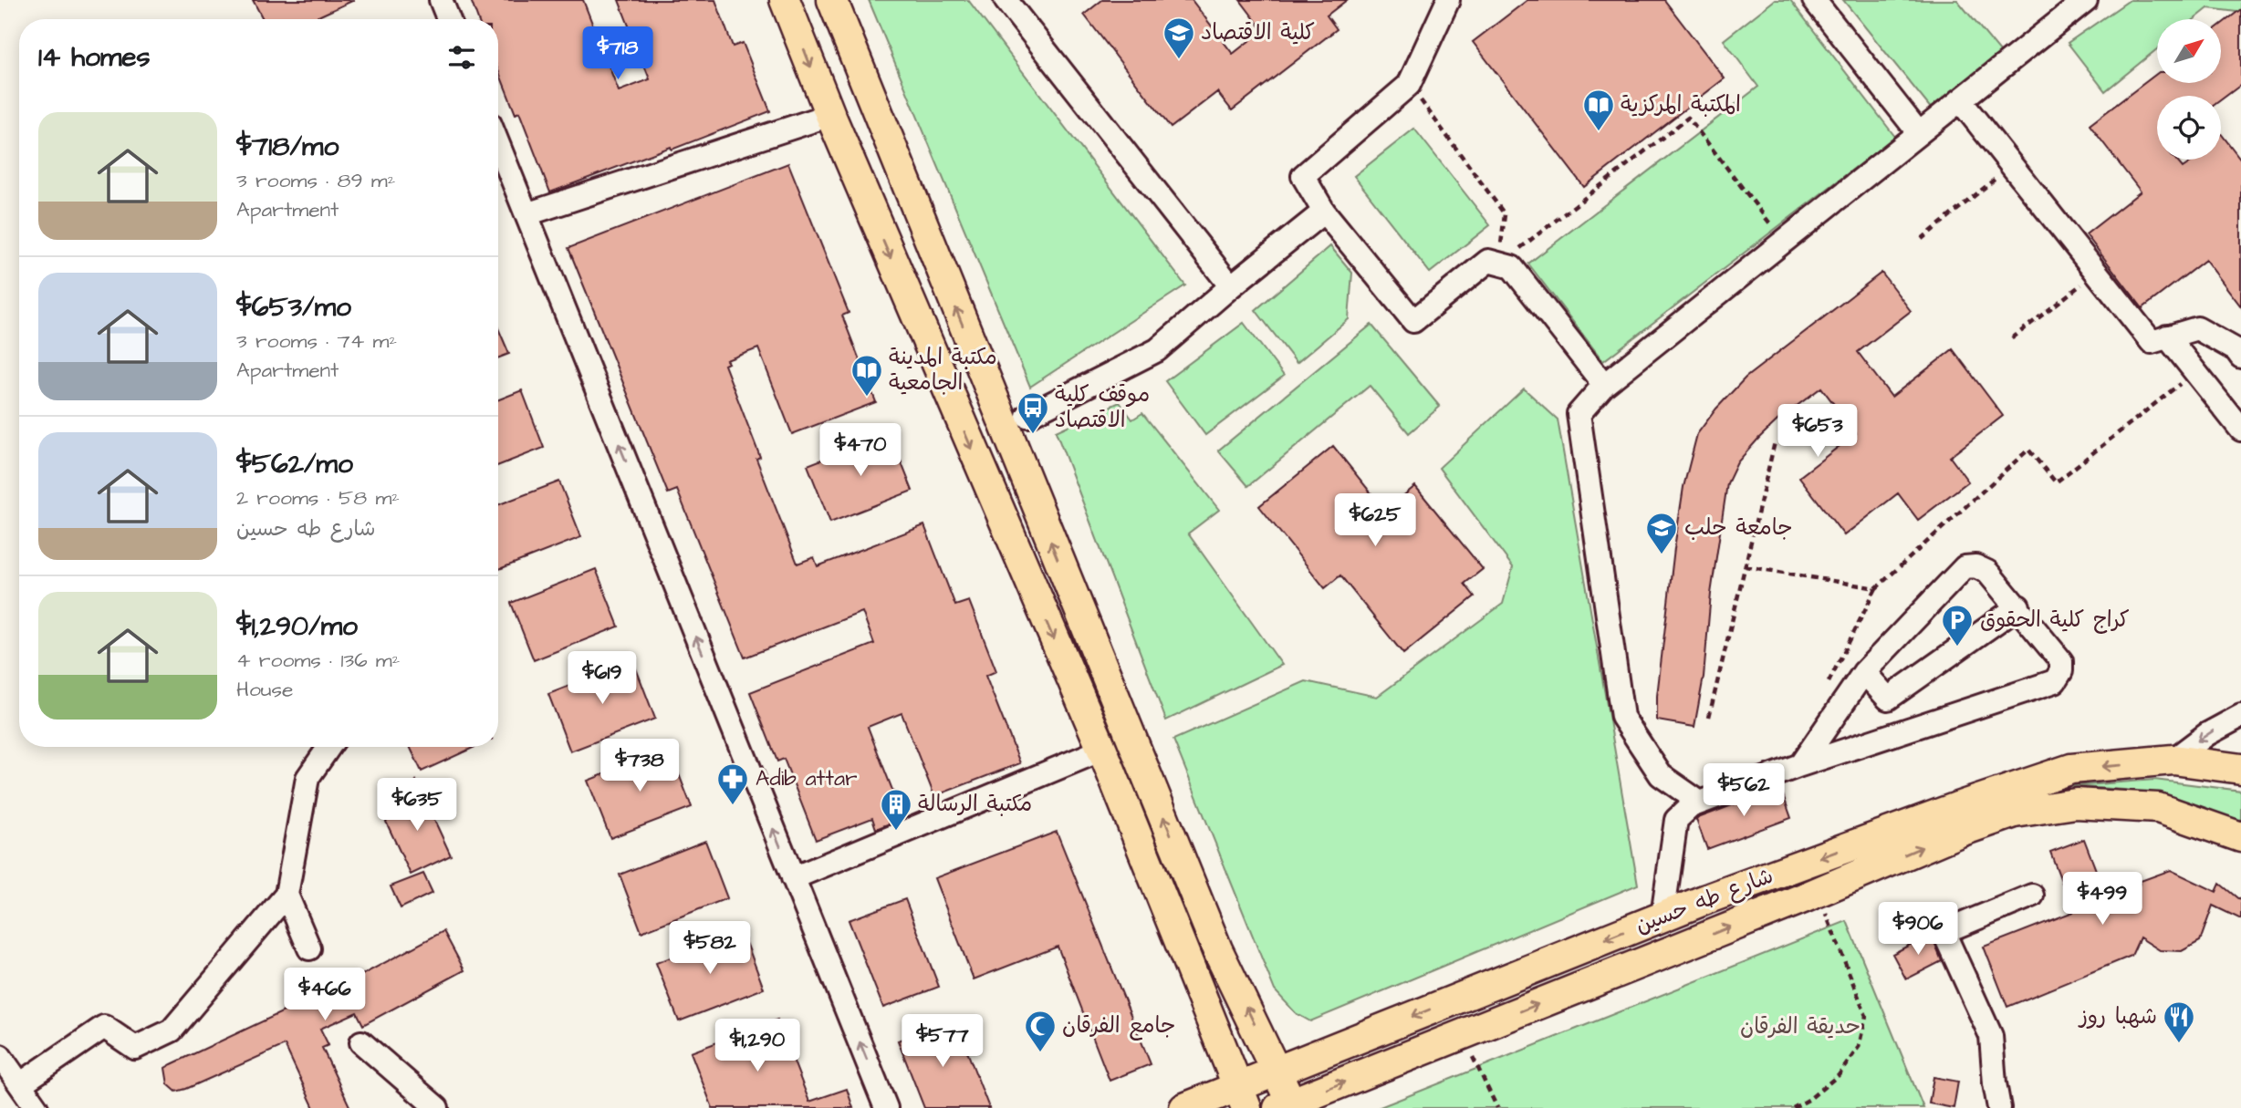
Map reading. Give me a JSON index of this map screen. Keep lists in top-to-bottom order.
{
  "streets": {
    "main road": ["شارع طه حسين"]
  },
  "parks": ["حديقة الفرقان"],
  "places": {
    "school or university": ["كلية الاقتصاد", "جامعة حلب"],
    "library": ["المكتبة المركزية", "مكتبة المدينة الجامعية"],
    "bus stop": ["موقف كلية الاقتصاد"],
    "parking": ["كراج كلية الحقوق"],
    "pharmacy": ["Adib attar"],
    "building": ["مكتبة الرسالة"],
    "restaurant": ["شهبا روز"],
    "mosque": ["جامع الفرقان"]
  },
  "north": "top right",
  "page": {
    "heading": "14 homes",
    "price": [
      "$718",
      "$653",
      "$470",
      "$625",
      "$619",
      "$738",
      "$562",
      "$635",
      "$499",
      "$906",
      "$582",
      "$466",
      "$577",
      "$1,290"
    ],
    "list": [
      {
        "name": "$718/mo",
        "note": "3 rooms · 89 m² · Apartment"
      },
      {
        "name": "$653/mo",
        "note": "3 rooms · 74 m² · Apartment"
      },
      {
        "name": "$562/mo",
        "note": "2 rooms · 58 m² · شارع طه حسين"
      },
      {
        "name": "$1,290/mo",
        "note": "4 rooms · 136 m² · House"
      }
    ]
  }
}
